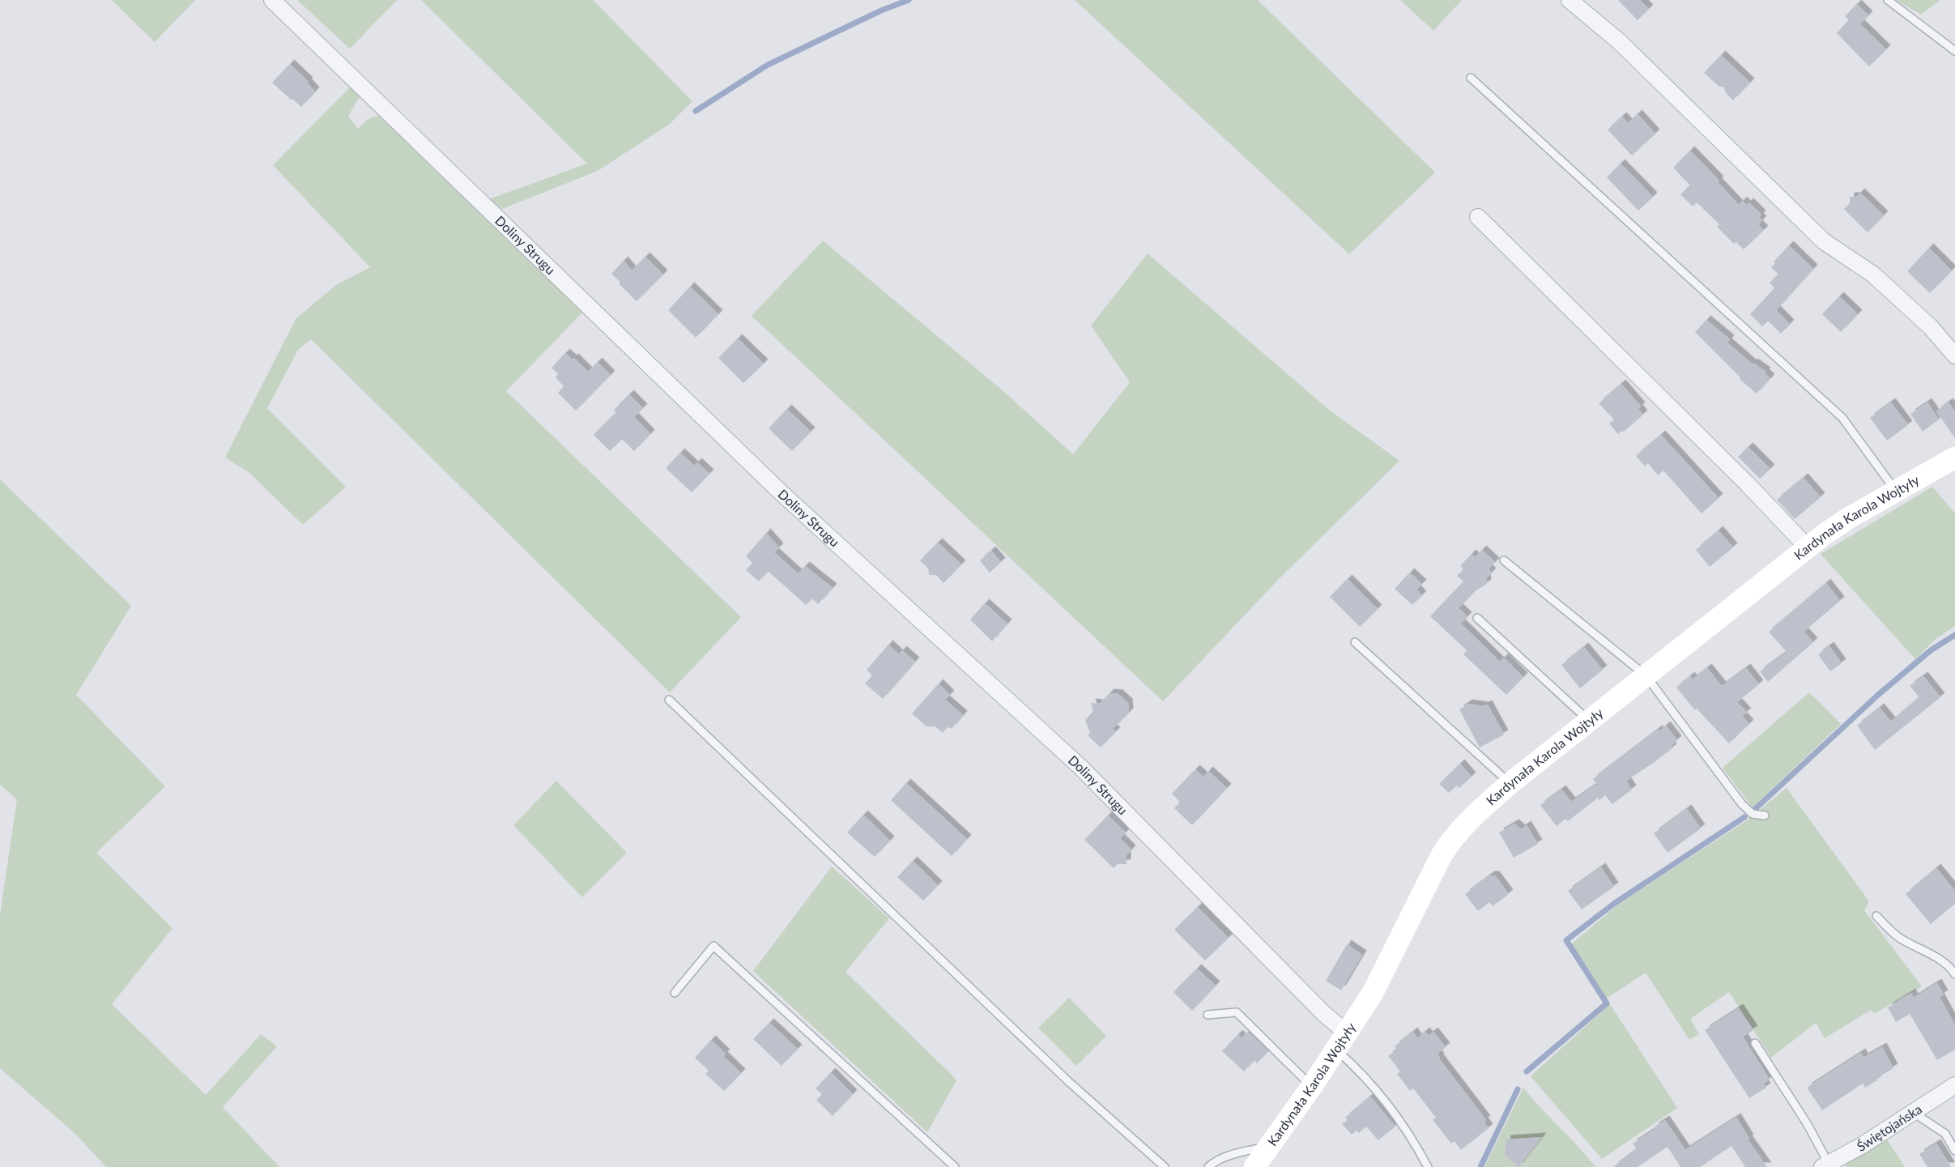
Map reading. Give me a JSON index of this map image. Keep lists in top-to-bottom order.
{
  "streets": {
    "street": ["Doliny Strugu", "Kardynała Karola Wojtyły", "Świętojańska"]
  },
  "crossings": [
    ["Doliny Strugu", "Kardynała Karola Wojtyły"]
  ]
}
